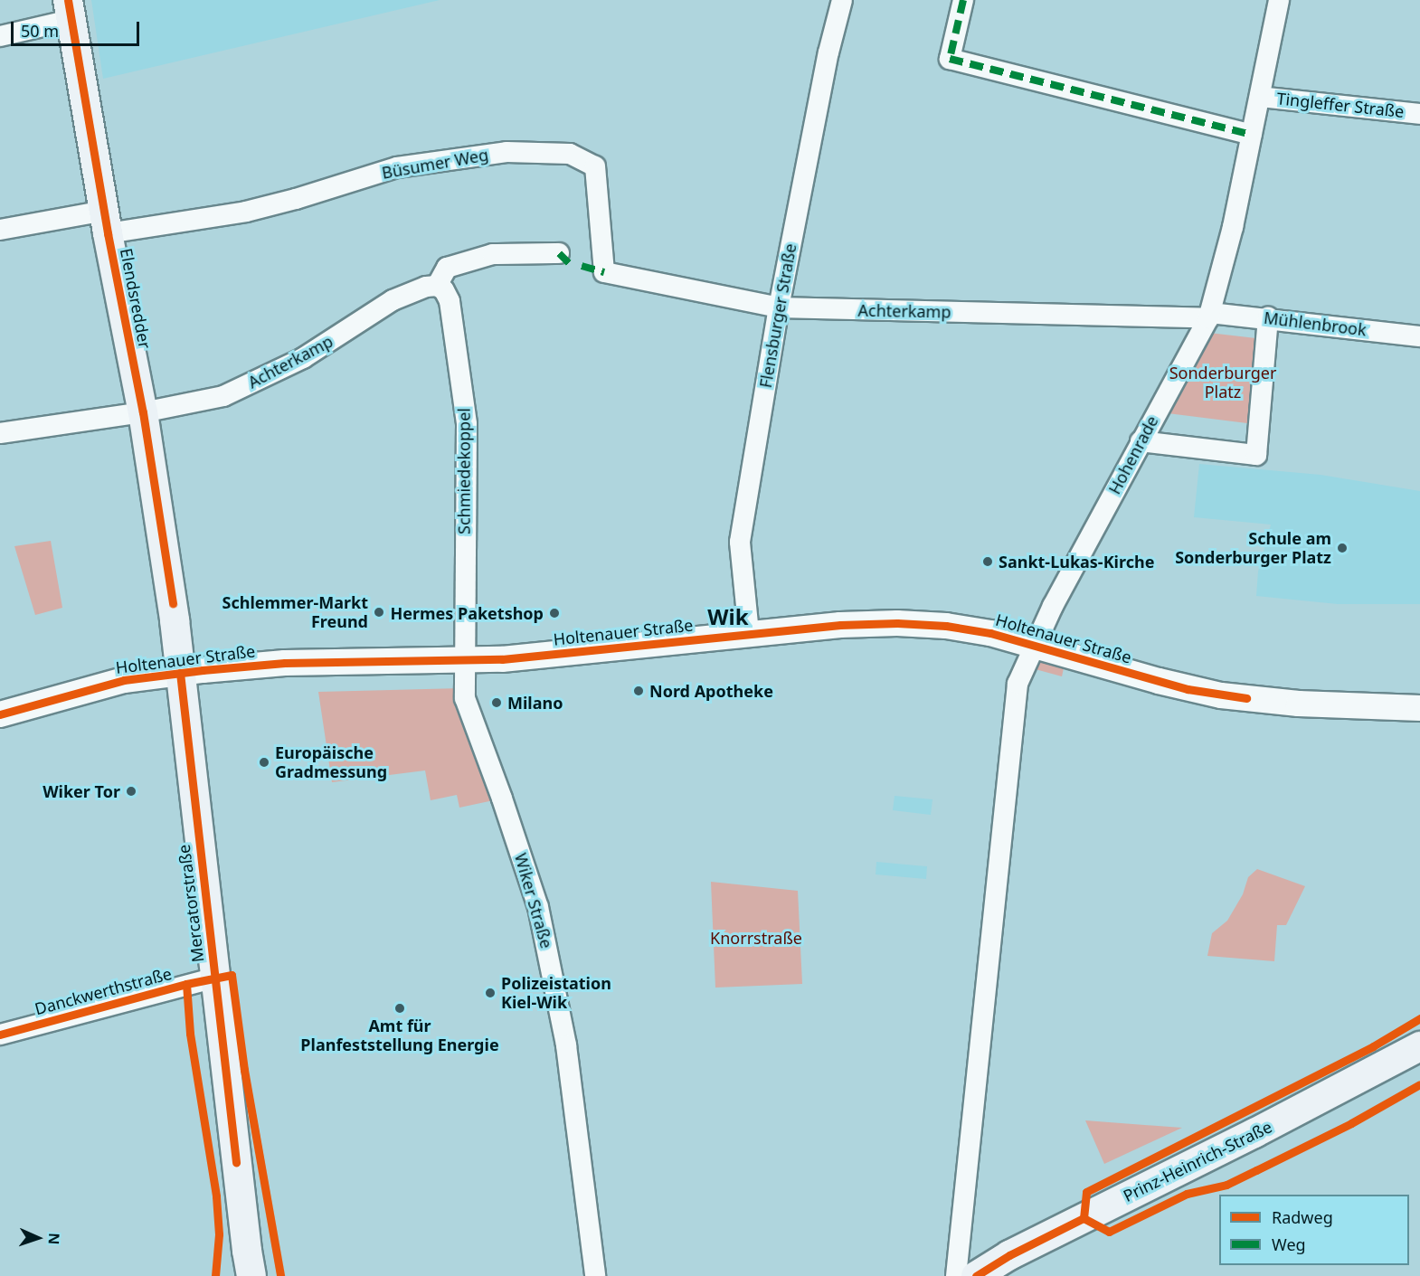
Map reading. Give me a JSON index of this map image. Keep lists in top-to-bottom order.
{
  "streets": {
    "main road": ["Elendsredder", "Mercatorstraße", "Prinz-Heinrich-Straße"],
    "street": [
      "Tingleffer Straße",
      "Büsumer Weg",
      "Achterkamp",
      "Flensburger Straße",
      "Mühlenbrook",
      "Hohenrade",
      "Schmiedekoppel",
      "Holtenauer Straße",
      "Wiker Straße",
      "Danckwerthstraße"
    ]
  },
  "crossings": [
    ["Tingleffer Straße", "Hohenrade"],
    ["Büsumer Weg", "Elendsredder"],
    ["Büsumer Weg", "Achterkamp"],
    ["Elendsredder", "Achterkamp"],
    ["Elendsredder", "Holtenauer Straße"],
    ["Elendsredder", "Mercatorstraße"],
    ["Achterkamp", "Flensburger Straße"],
    ["Achterkamp", "Mühlenbrook"],
    ["Achterkamp", "Hohenrade"],
    ["Achterkamp", "Schmiedekoppel"],
    ["Flensburger Straße", "Holtenauer Straße"],
    ["Mühlenbrook", "Hohenrade"],
    ["Hohenrade", "Holtenauer Straße"],
    ["Schmiedekoppel", "Holtenauer Straße"],
    ["Schmiedekoppel", "Wiker Straße"],
    ["Holtenauer Straße", "Wiker Straße"],
    ["Holtenauer Straße", "Mercatorstraße"],
    ["Mercatorstraße", "Danckwerthstraße"]
  ],
  "districts": ["Wik"],
  "parks": ["Sonderburger Platz", "Knorrstraße"],
  "places": [
    "Schule am Sonderburger Platz",
    "Sankt-Lukas-Kirche",
    "Schlemmer-Markt Freund",
    "Hermes Paketshop",
    "Nord Apotheke",
    "Milano",
    "Europäische Gradmessung",
    "Wiker Tor",
    "Polizeistation Kiel-Wik",
    "Amt für Planfeststellung Energie"
  ],
  "legend": ["Radweg", "Weg"],
  "scale_bar": "50 m",
  "north": "right"
}
